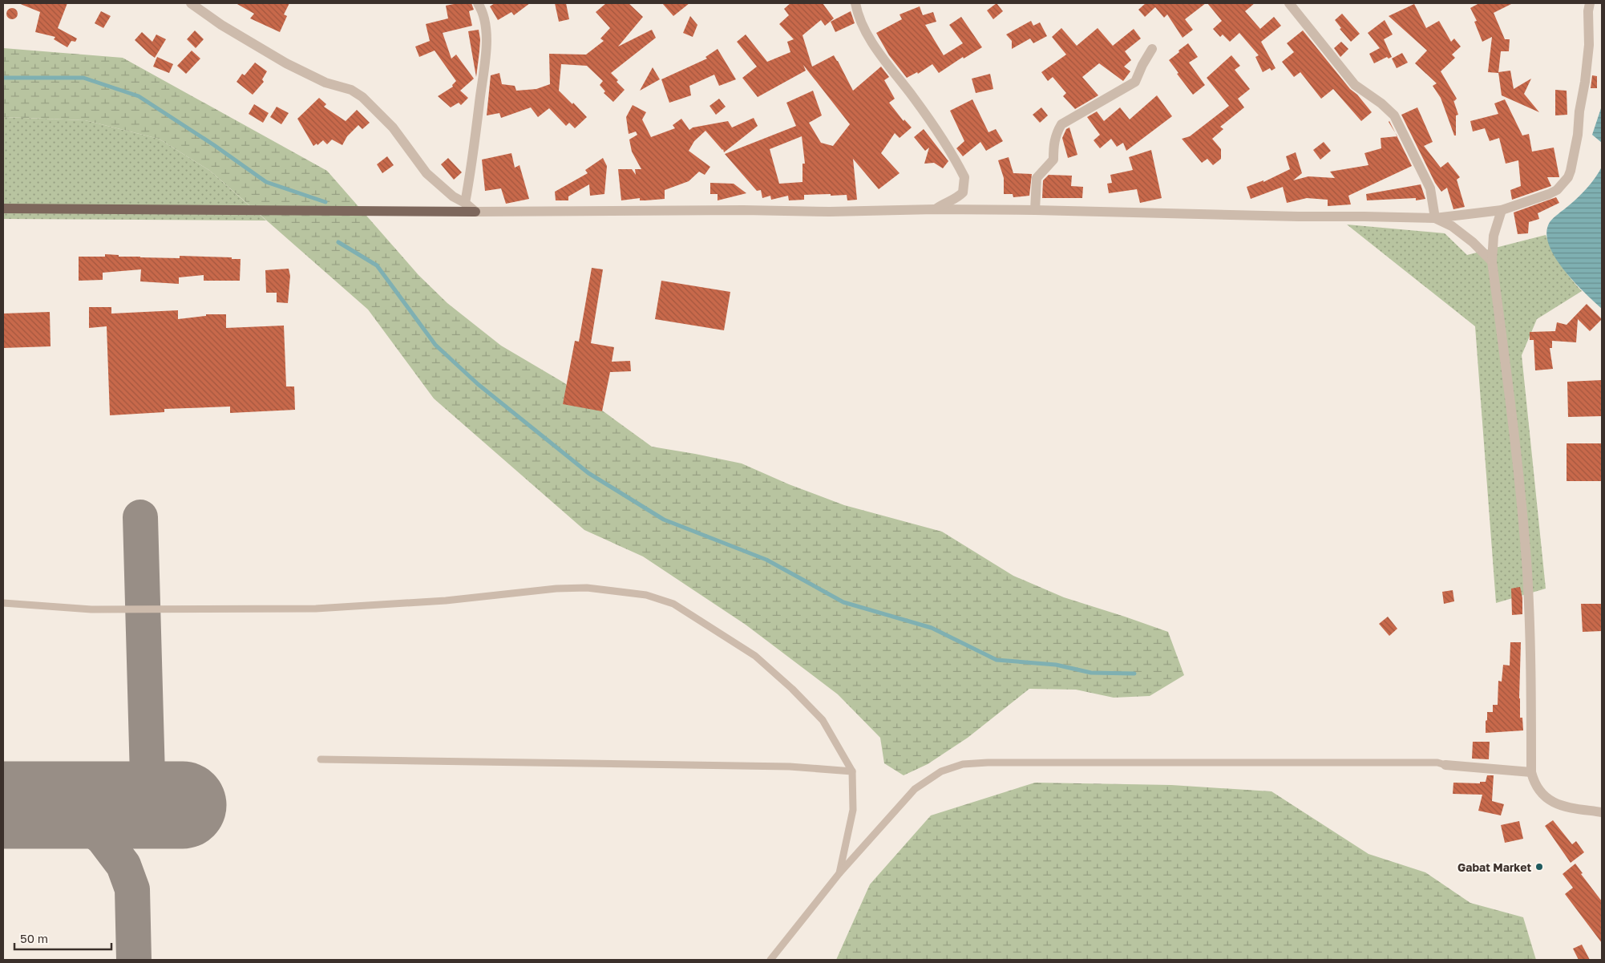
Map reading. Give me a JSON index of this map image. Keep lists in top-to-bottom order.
{
  "places": ["Gabat Market"],
  "scale_bar": "50 m"
}
